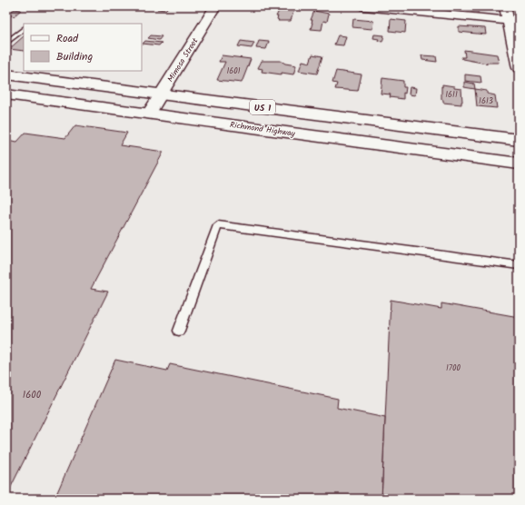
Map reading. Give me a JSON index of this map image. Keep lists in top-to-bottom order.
{
  "streets": {
    "main road": ["US 1", "Richmond Highway"],
    "street": ["Mimosa Street"]
  },
  "crossings": [
    ["Mimosa Street", "US 1"],
    ["Mimosa Street", "Richmond Highway"]
  ],
  "house_numbers": [
    "1601",
    "1611",
    "1613",
    "1700",
    "1600"
  ],
  "legend": ["Road", "Building"]
}
